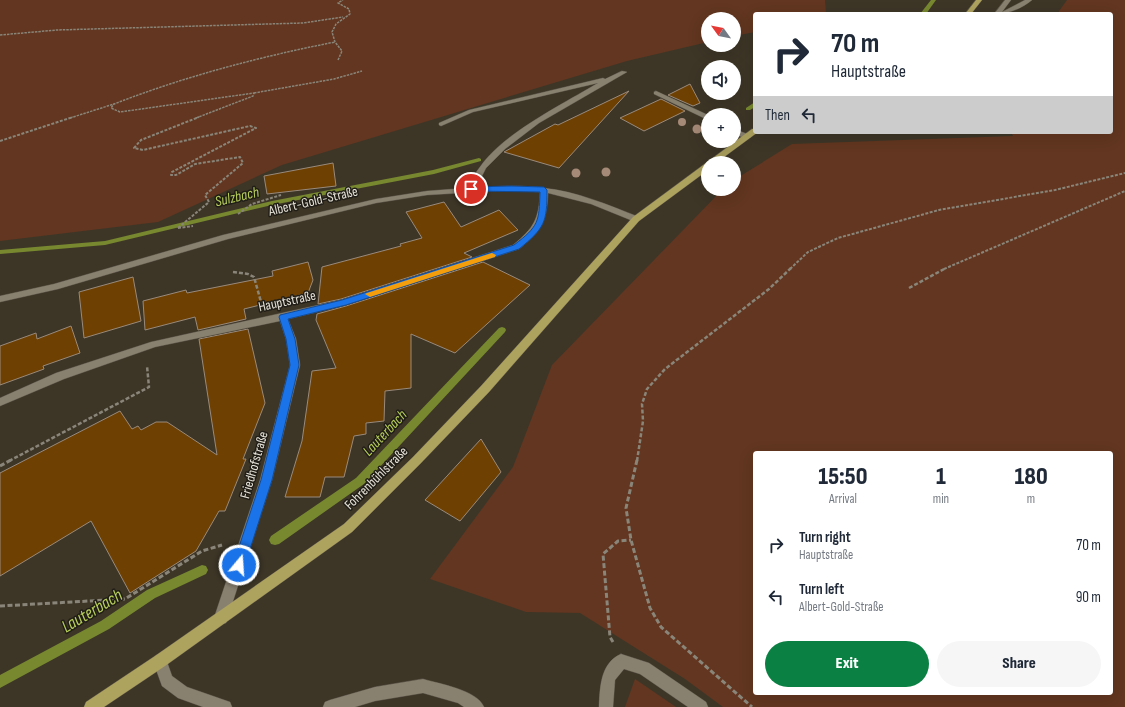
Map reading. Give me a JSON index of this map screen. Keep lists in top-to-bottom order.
{
  "streets": {
    "main road": ["Fohrenbühlstraße"],
    "street": ["Albert-Gold-Straße", "Hauptstraße", "Friedhofstraße"]
  },
  "crossings": [
    ["Albert-Gold-Straße", "Hauptstraße"],
    ["Albert-Gold-Straße", "Fohrenbühlstraße"],
    ["Hauptstraße", "Friedhofstraße"],
    ["Friedhofstraße", "Fohrenbühlstraße"]
  ],
  "water": ["Sulzbach", "Lauterbach"],
  "north": "top left",
  "page": {
    "map_buttons": ["+", "−"],
    "turn": ["70 m", "Hauptstraße"],
    "then": "Then",
    "eta": [
      "15:50",
      "Arrival",
      "1",
      "min",
      "180",
      "m"
    ],
    "list": [
      {
        "name": "Turn right",
        "note": "Hauptstraße",
        "value": "70 m"
      },
      {
        "name": "Turn left",
        "note": "Albert-Gold-Straße",
        "value": "90 m"
      }
    ],
    "buttons": ["Exit", "Share"]
  }
}
